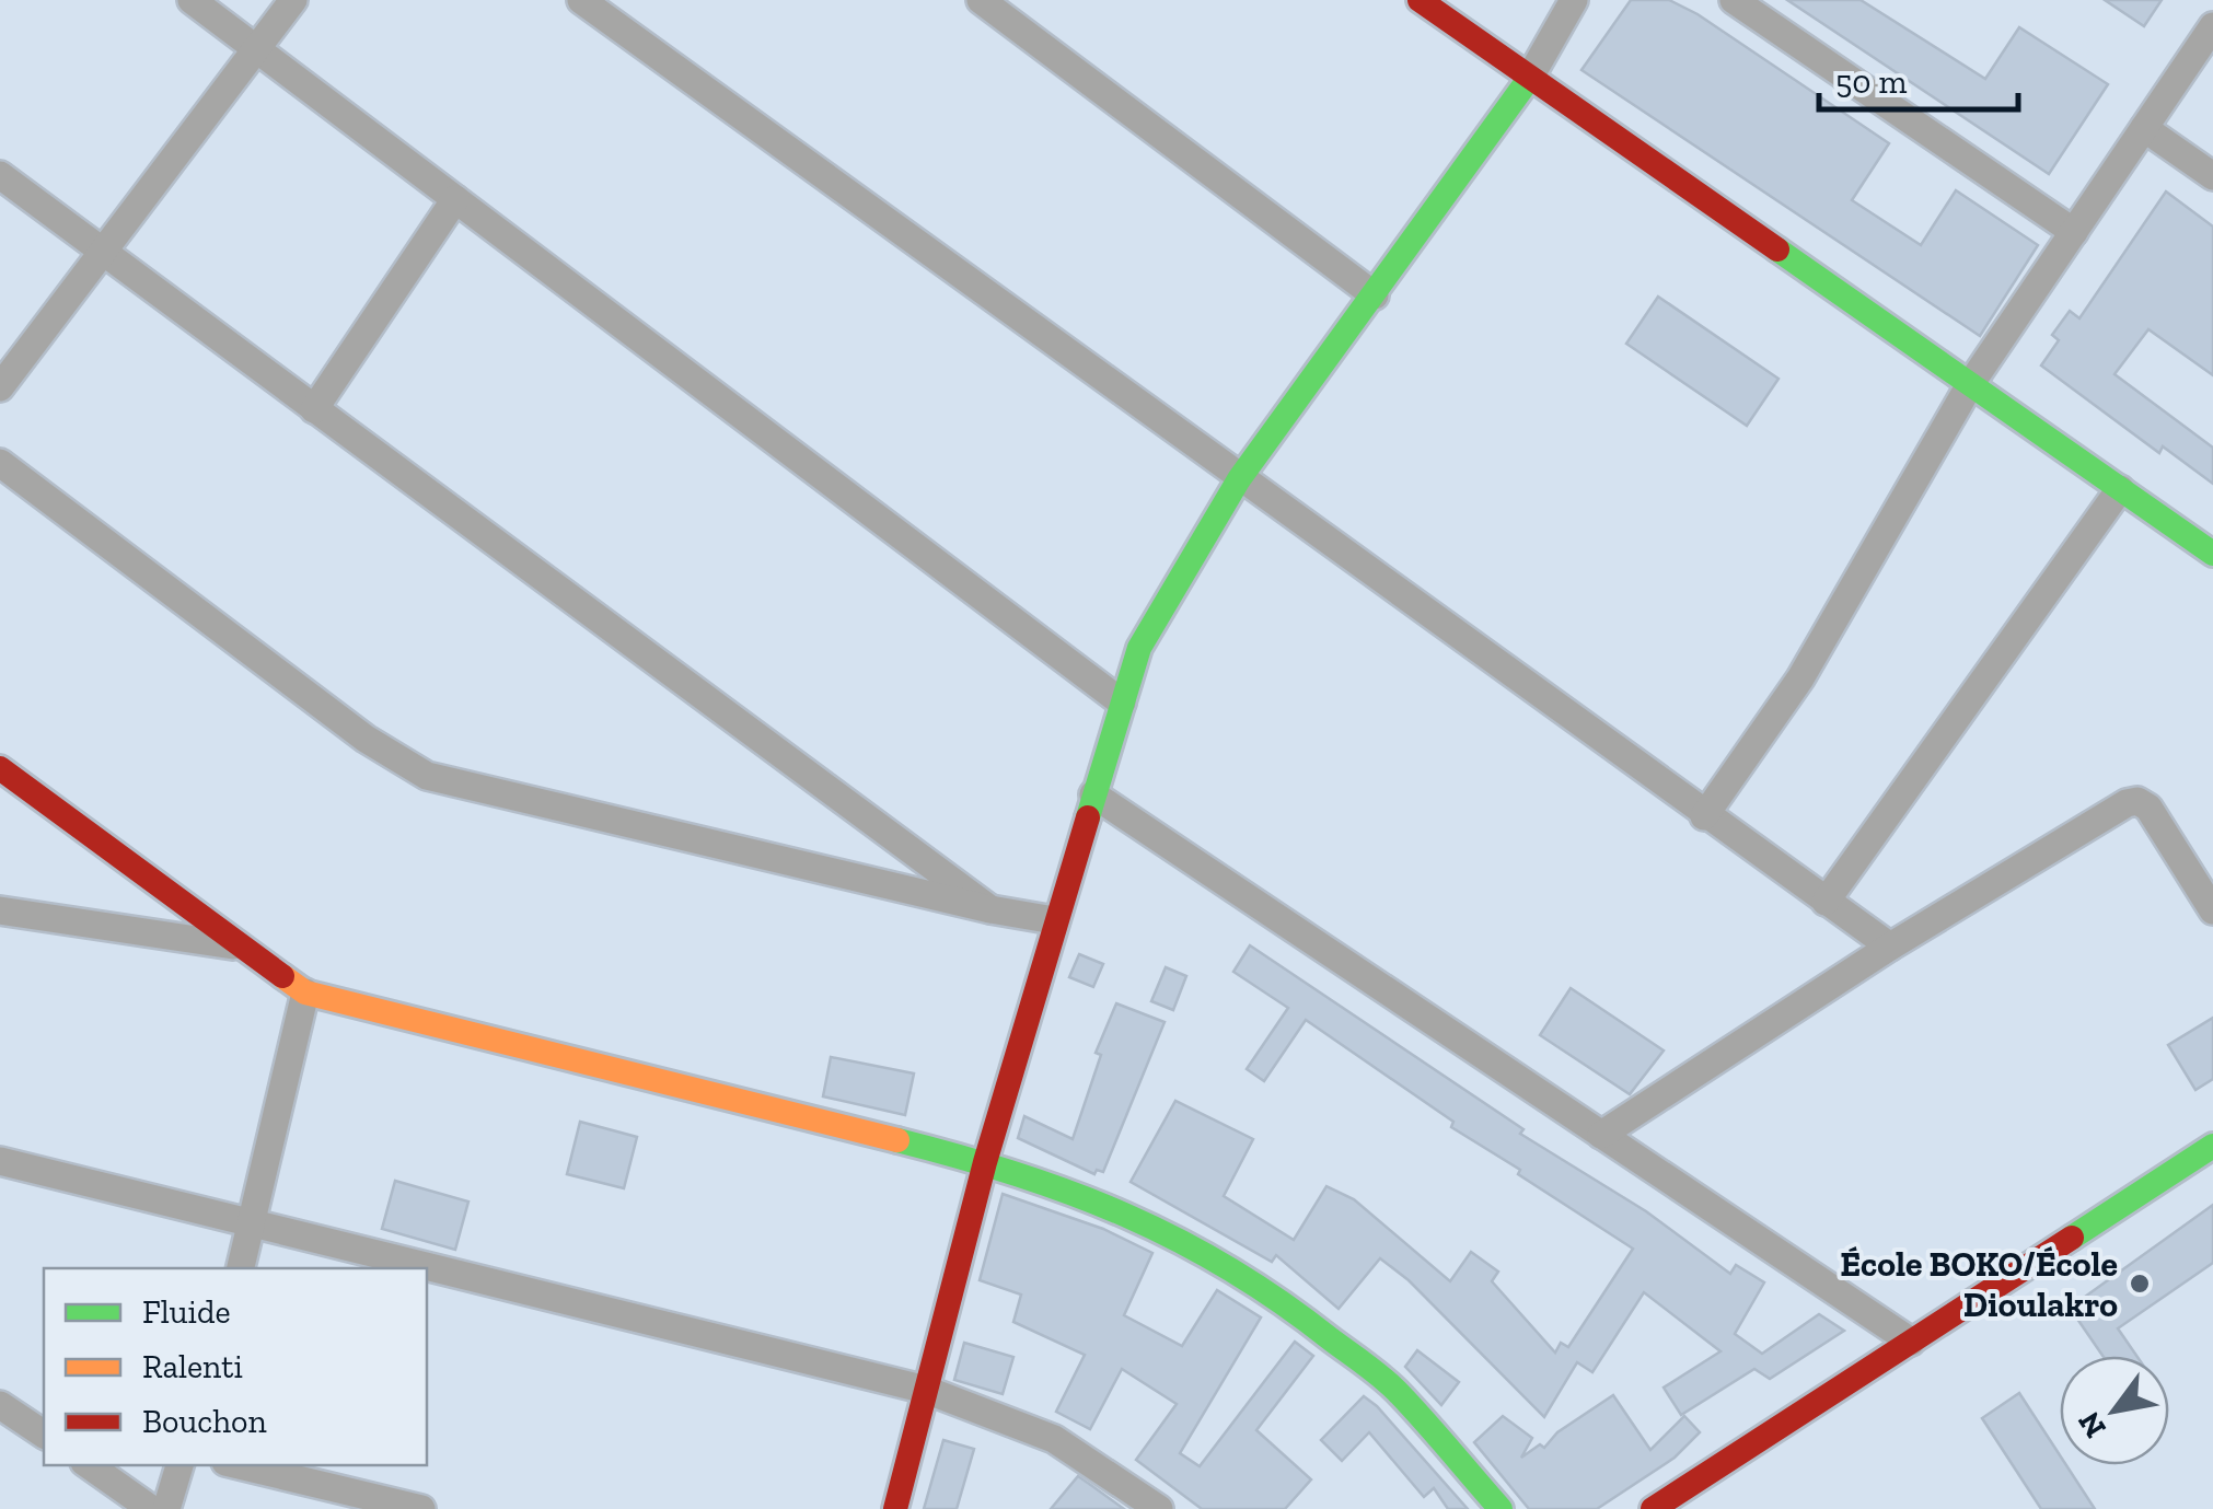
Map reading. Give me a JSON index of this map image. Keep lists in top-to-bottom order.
{
  "places": ["École BOKO/École Dioulakro"],
  "legend": ["Fluide", "Ralenti", "Bouchon"],
  "scale_bar": "50 m",
  "north": "bottom left"
}
